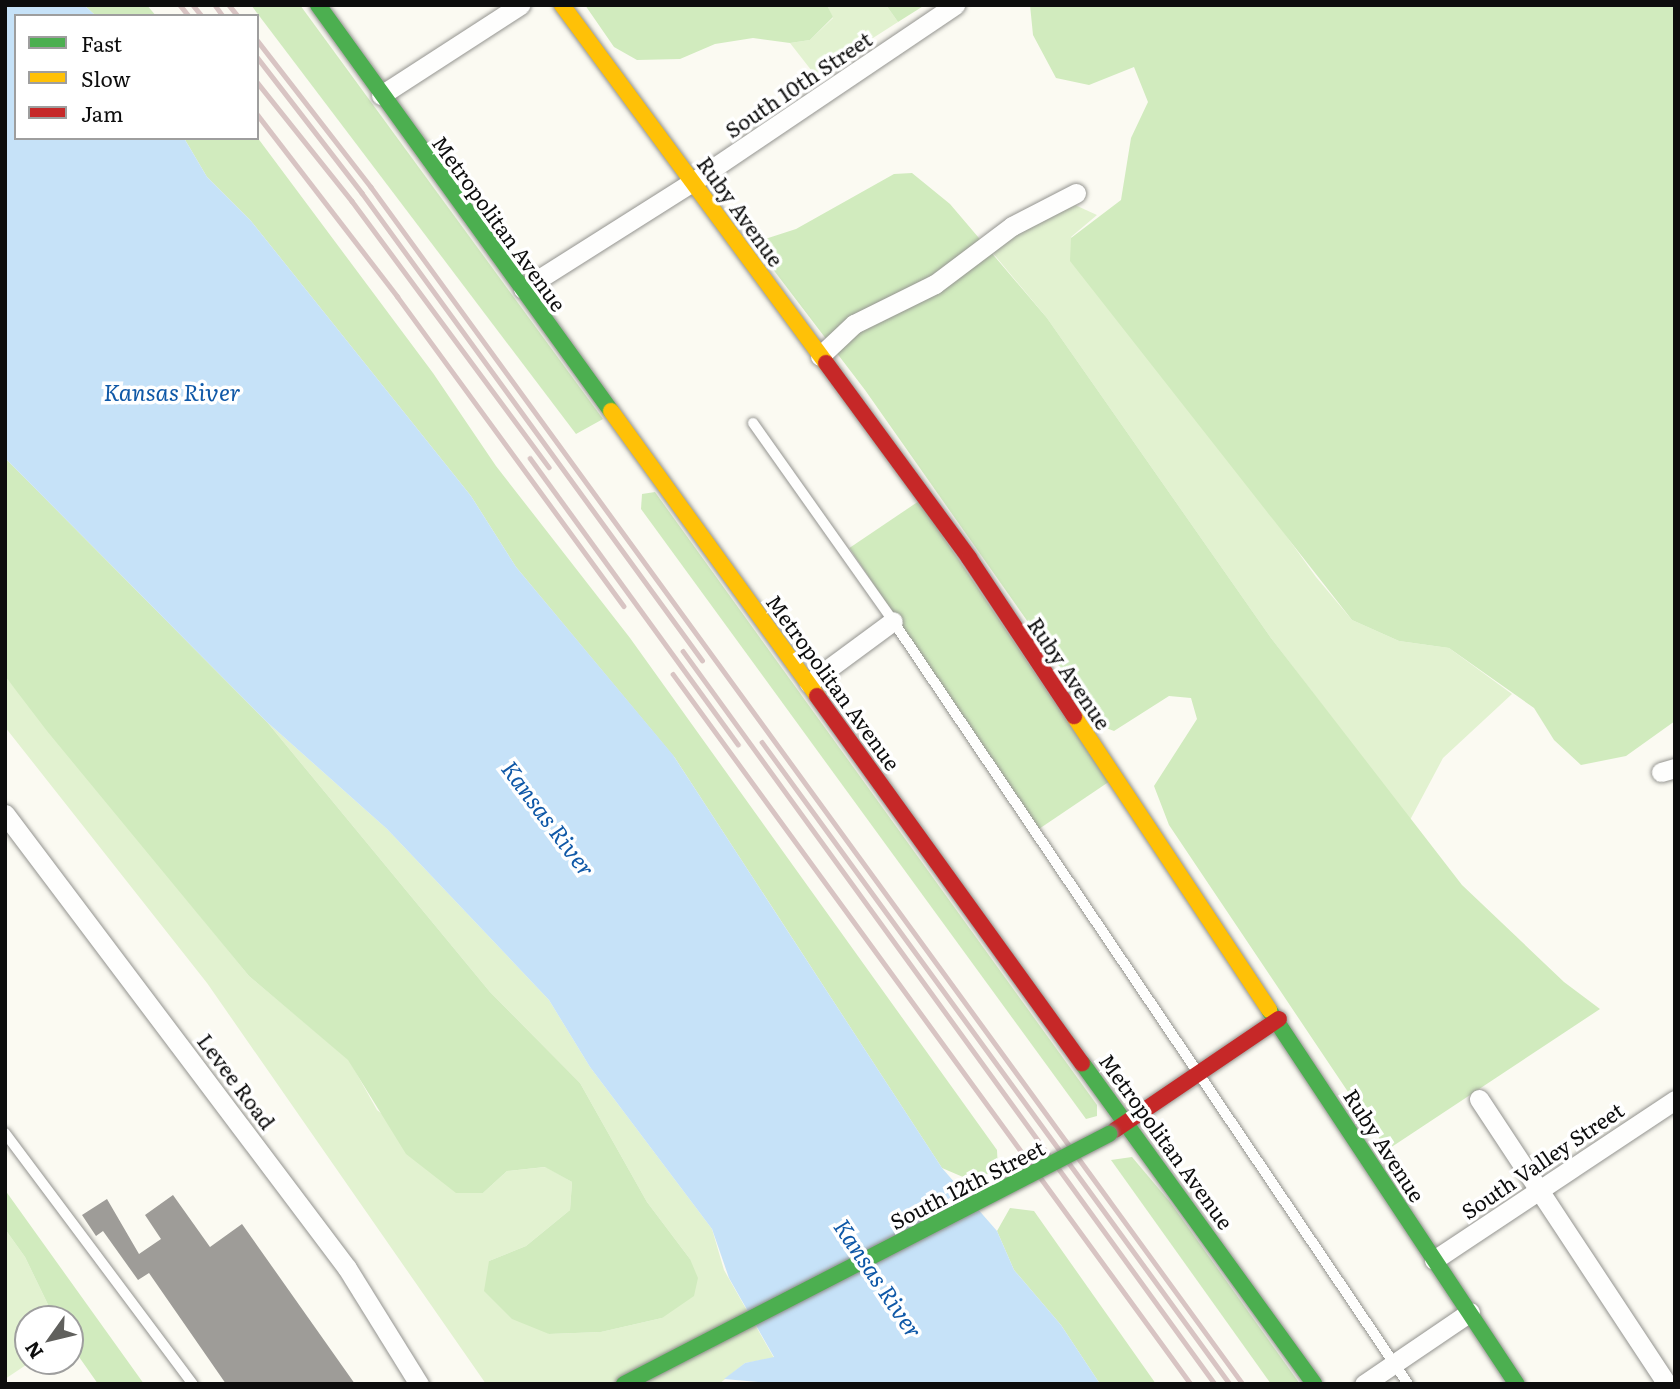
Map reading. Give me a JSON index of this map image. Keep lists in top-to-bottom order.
{
  "streets": {
    "street": [
      "South 10th Street",
      "Ruby Avenue",
      "Metropolitan Avenue",
      "Levee Road",
      "South Valley Street",
      "South 12th Street"
    ]
  },
  "crossings": [
    ["South 10th Street", "Ruby Avenue"],
    ["South 10th Street", "Metropolitan Avenue"],
    ["Ruby Avenue", "South Valley Street"],
    ["Ruby Avenue", "South 12th Street"],
    ["Metropolitan Avenue", "South 12th Street"]
  ],
  "water": ["Kansas River"],
  "legend": ["Fast", "Slow", "Jam"],
  "north": "bottom left"
}
